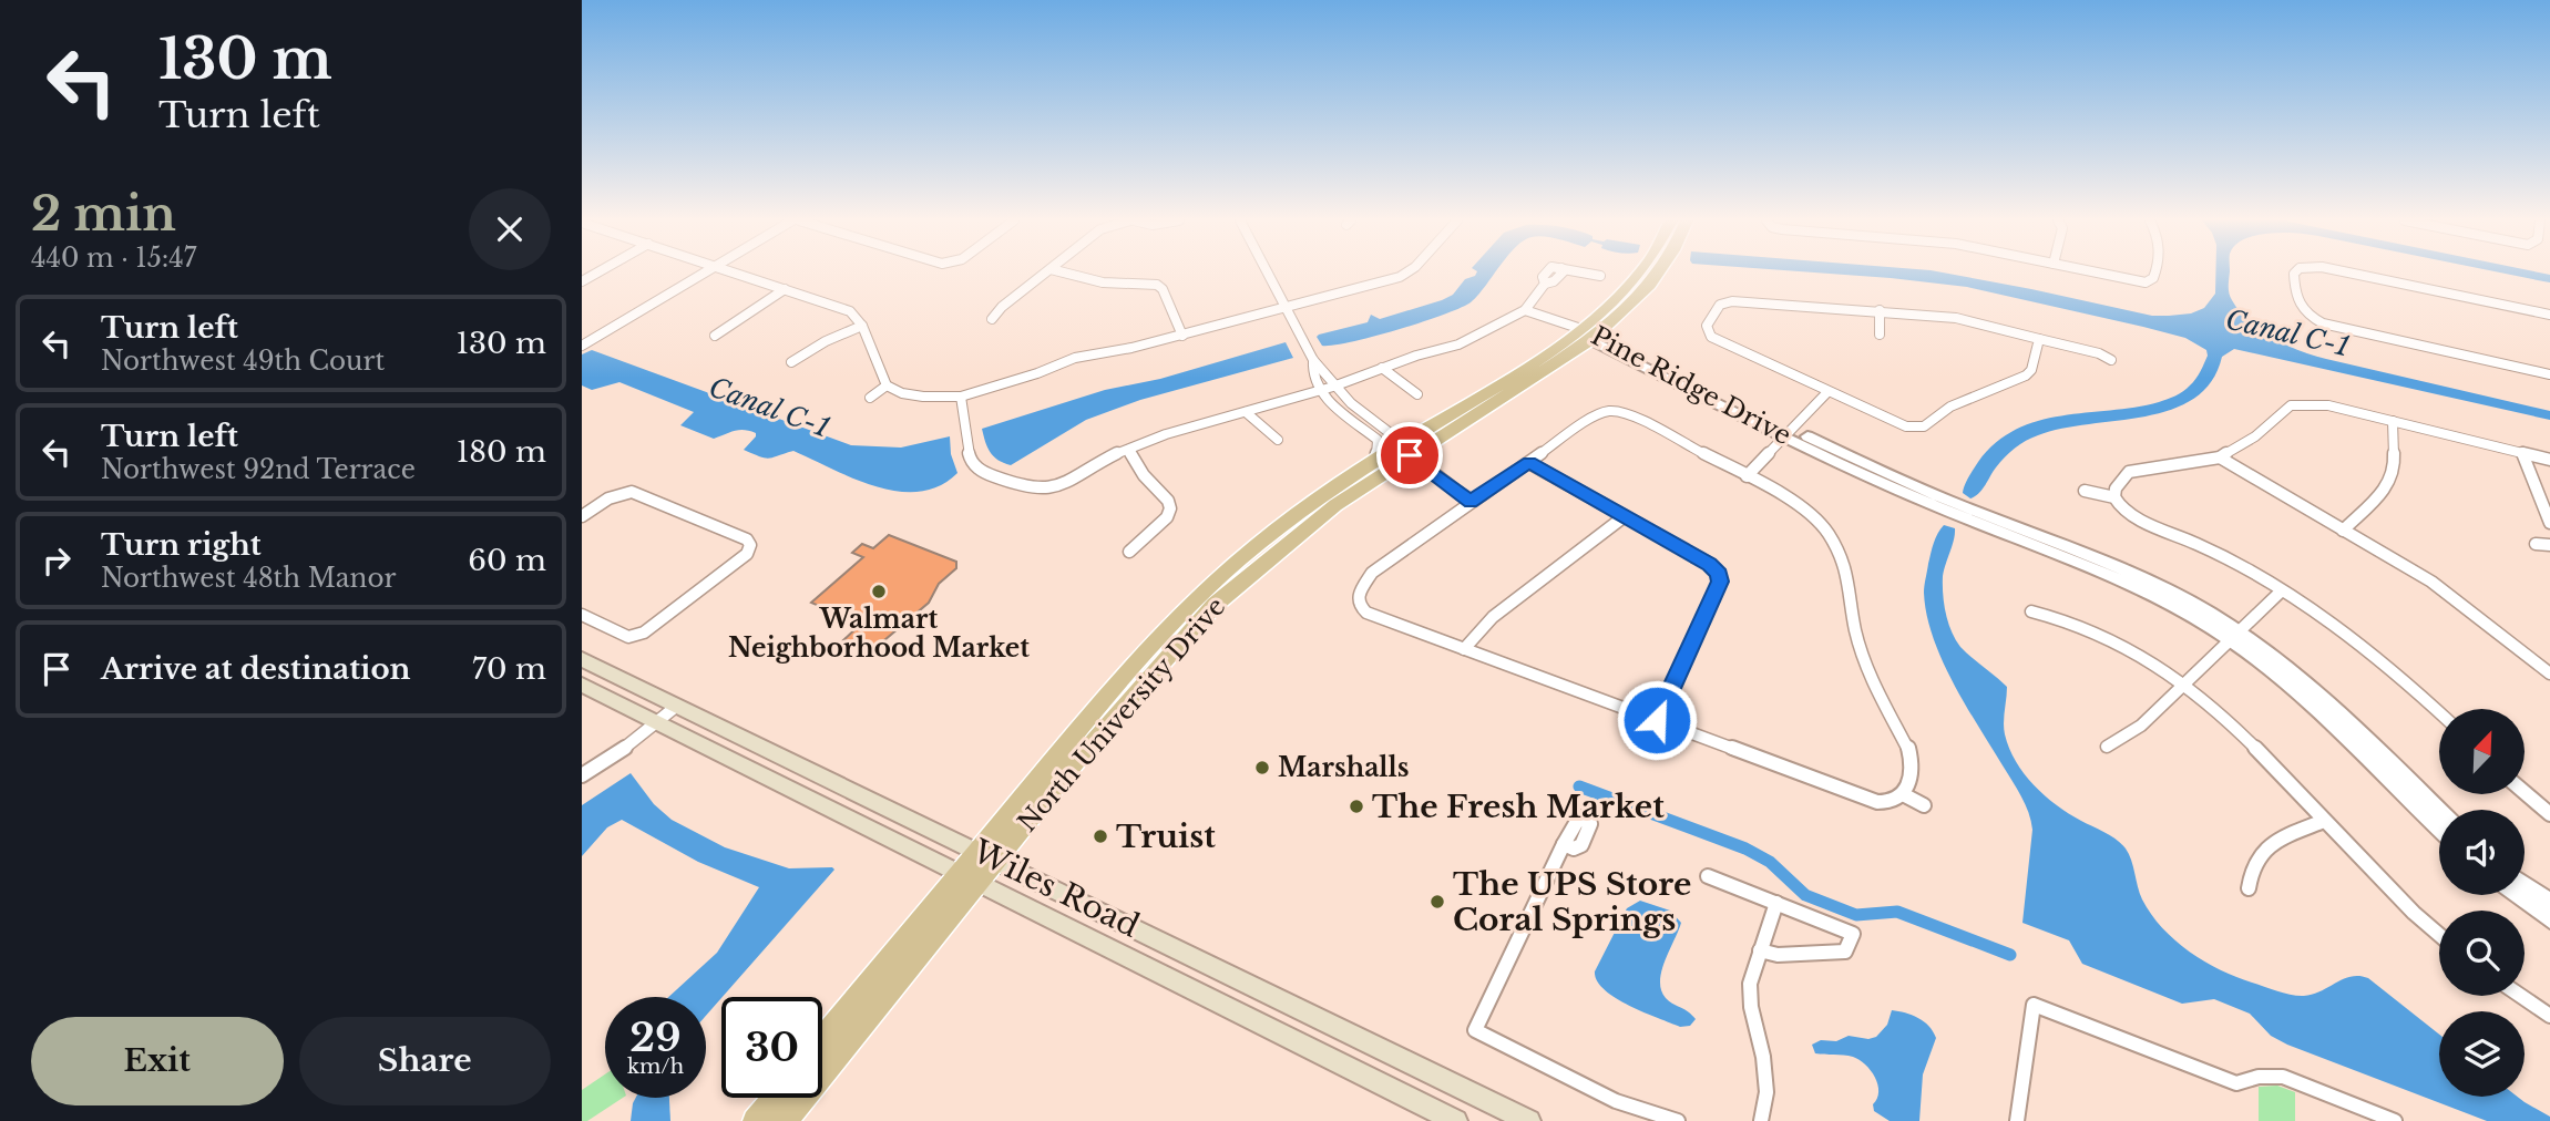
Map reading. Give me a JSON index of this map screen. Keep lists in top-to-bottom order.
{
  "streets": {
    "main road": ["North University Drive", "Wiles Road"],
    "street": ["Pine Ridge Drive"]
  },
  "crossings": [
    ["Pine Ridge Drive", "North University Drive"],
    ["North University Drive", "Wiles Road"]
  ],
  "water": ["Canal C-1"],
  "places": [
    "Walmart Neighborhood Market",
    "Marshalls",
    "The Fresh Market",
    "Truist",
    "The UPS Store Coral Springs"
  ],
  "north": "top right",
  "page": {
    "turn": ["130 m", "Turn left"],
    "heading": ["2 min", "440 m · 15:47"],
    "list": [
      {
        "name": "Turn left",
        "note": "Northwest 49th Court",
        "value": "130 m"
      },
      {
        "name": "Turn left",
        "note": "Northwest 92nd Terrace",
        "value": "180 m"
      },
      {
        "name": "Turn right",
        "note": "Northwest 48th Manor",
        "value": "60 m"
      },
      {
        "name": "Arrive at destination",
        "value": "70 m"
      }
    ],
    "speed": "29 km/h",
    "limit": "30",
    "buttons": ["Exit", "Share"]
  }
}
